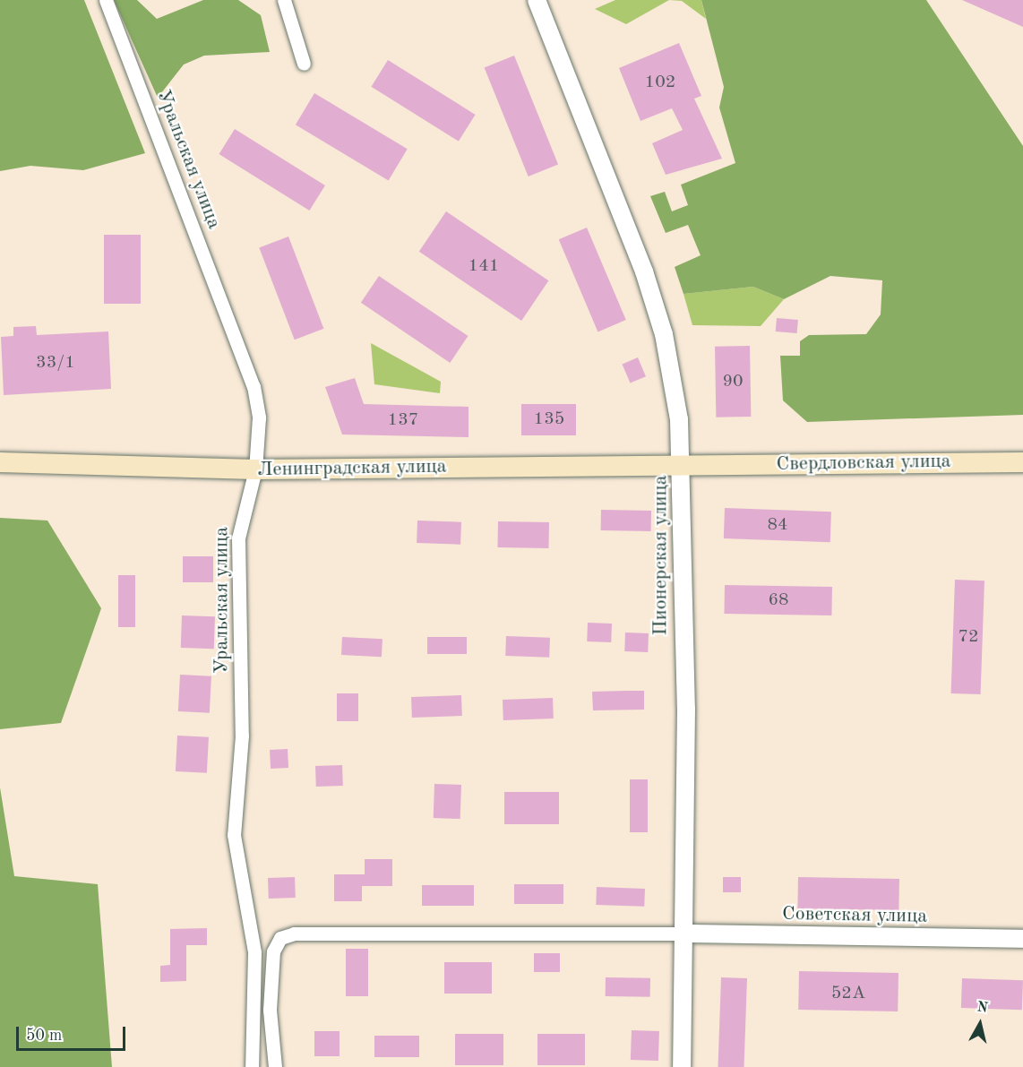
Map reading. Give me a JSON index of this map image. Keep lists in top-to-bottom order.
{
  "streets": {
    "main road": ["Свердловская улица", "Ленинградская улица"],
    "street": ["Уральская улица", "Пионерская улица", "Советская улица"]
  },
  "crossings": [
    ["Уральская улица", "Ленинградская улица"],
    ["Свердловская улица", "Ленинградская улица"],
    ["Ленинградская улица", "Пионерская улица"],
    ["Пионерская улица", "Советская улица"]
  ],
  "house_numbers": [
    "102",
    "141",
    "33/1",
    "90",
    "135",
    "137",
    "84",
    "68",
    "72",
    "52А"
  ],
  "scale_bar": "50 m",
  "north": "top"
}
